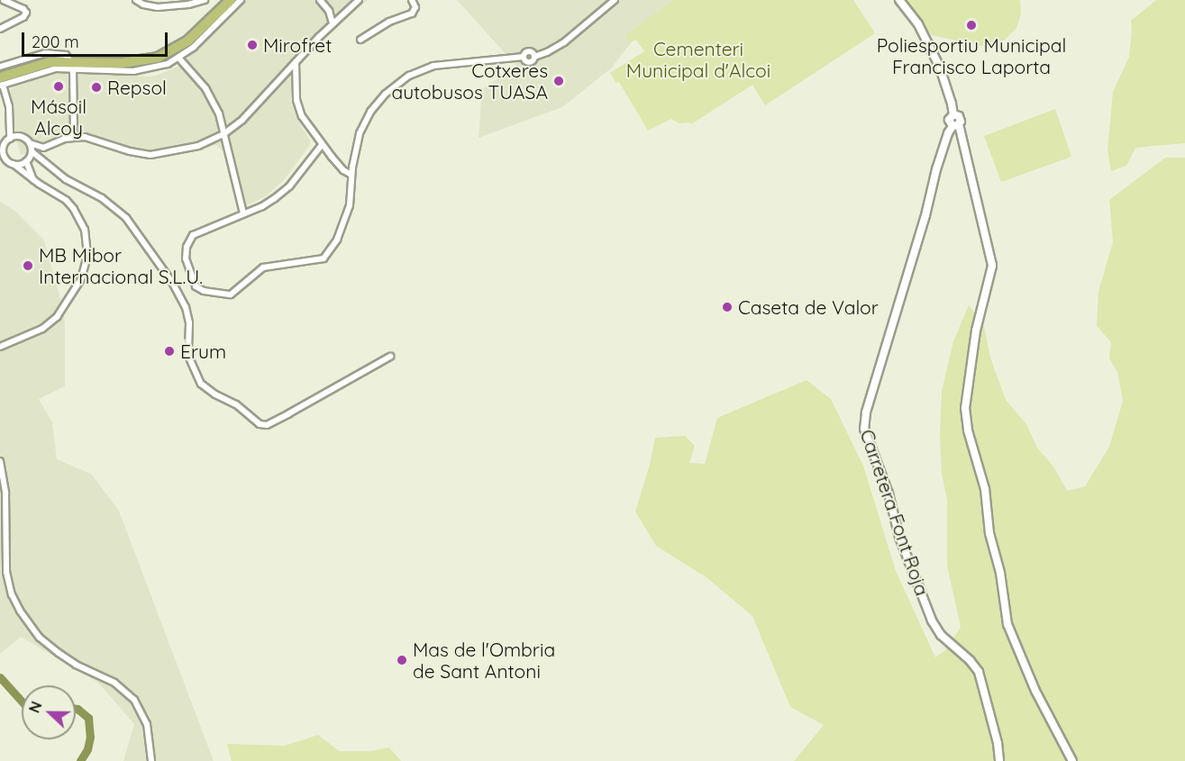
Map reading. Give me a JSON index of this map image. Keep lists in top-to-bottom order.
{
  "streets": {
    "street": ["Carretera Font Roja"]
  },
  "parks": ["Cementeri Municipal d'Alcoi"],
  "places": [
    "Poliesportiu Municipal Francisco Laporta",
    "Mirofret",
    "Cotxeres autobusos TUASA",
    "Másoil Alcoy",
    "Repsol",
    "MB Mibor Internacional S.L.U.",
    "Caseta de Valor",
    "Erum",
    "Mas de l'Ombria de Sant Antoni"
  ],
  "scale_bar": "200 m",
  "north": "left"
}
